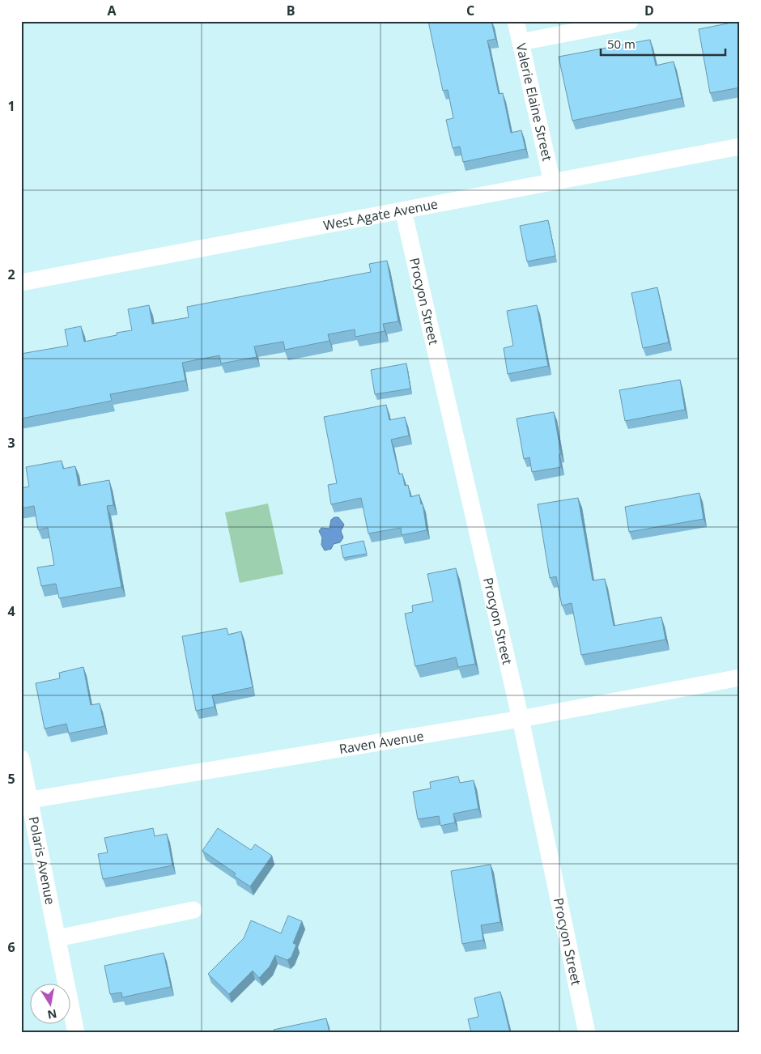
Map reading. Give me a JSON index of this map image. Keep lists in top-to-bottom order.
{
  "streets": {
    "street": [
      "Valerie Elaine Street",
      "West Agate Avenue",
      "Procyon Street",
      "Raven Avenue",
      "Polaris Avenue"
    ]
  },
  "crossings": [
    ["Valerie Elaine Street", "West Agate Avenue"],
    ["West Agate Avenue", "Procyon Street"],
    ["Procyon Street", "Raven Avenue"],
    ["Raven Avenue", "Polaris Avenue"]
  ],
  "scale_bar": "50 m",
  "north": "bottom",
  "grid": {
    "columns": [
      "A",
      "B",
      "C",
      "D"
    ],
    "rows": [
      "1",
      "2",
      "3",
      "4",
      "5",
      "6"
    ]
  }
}
